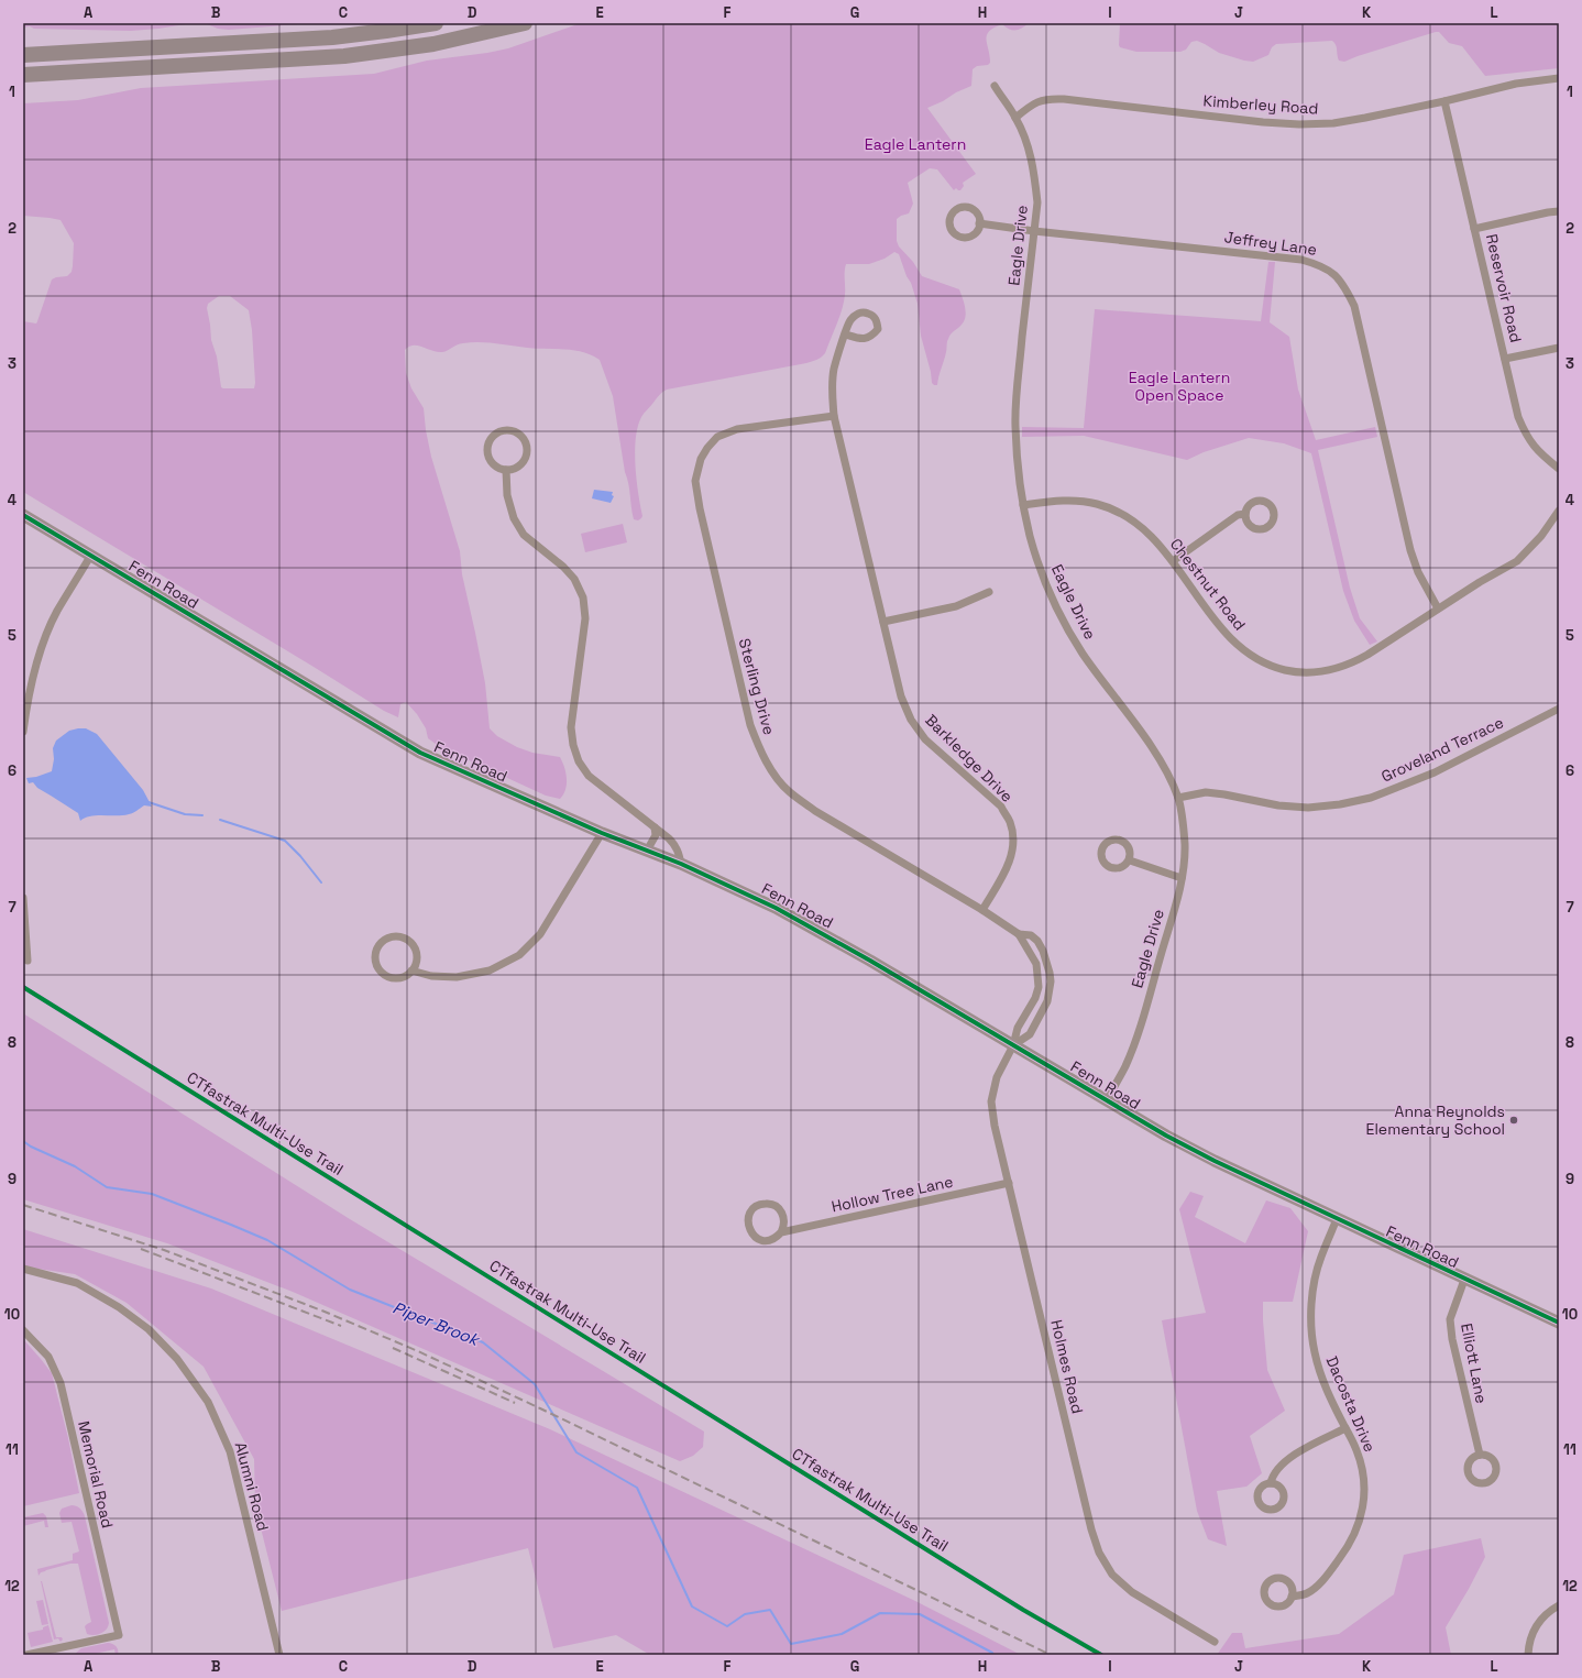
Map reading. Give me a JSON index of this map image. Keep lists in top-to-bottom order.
{
  "streets": {
    "street": [
      "Kimberley Road",
      "Jeffrey Lane",
      "Eagle Drive",
      "Reservoir Road",
      "Fenn Road",
      "Chestnut Road",
      "Sterling Drive",
      "Groveland Terrace",
      "Barkledge Drive",
      "Hollow Tree Lane",
      "Elliott Lane",
      "Holmes Road",
      "Dacosta Drive",
      "Memorial Road",
      "Alumni Road"
    ],
    "cycle path": ["CTfastrak Multi-Use Trail"]
  },
  "crossings": [
    ["Kimberley Road", "Eagle Drive"],
    ["Kimberley Road", "Reservoir Road"],
    ["Jeffrey Lane", "Eagle Drive"],
    ["Jeffrey Lane", "Chestnut Road"],
    ["Eagle Drive", "Fenn Road"],
    ["Eagle Drive", "Chestnut Road"],
    ["Eagle Drive", "Groveland Terrace"],
    ["Fenn Road", "Sterling Drive"],
    ["Fenn Road", "Elliott Lane"],
    ["Fenn Road", "Holmes Road"],
    ["Fenn Road", "Dacosta Drive"],
    ["Sterling Drive", "Barkledge Drive"],
    ["Sterling Drive", "Holmes Road"],
    ["Hollow Tree Lane", "Holmes Road"]
  ],
  "water": ["Piper Brook"],
  "parks": ["Eagle Lantern", "Eagle Lantern Open Space"],
  "places": ["Anna Reynolds Elementary School"],
  "grid": {
    "columns": [
      "A",
      "B",
      "C",
      "D",
      "E",
      "F",
      "G",
      "H",
      "I",
      "J",
      "K",
      "L"
    ],
    "rows": [
      "1",
      "2",
      "3",
      "4",
      "5",
      "6",
      "7",
      "8",
      "9",
      "10",
      "11",
      "12"
    ]
  }
}
